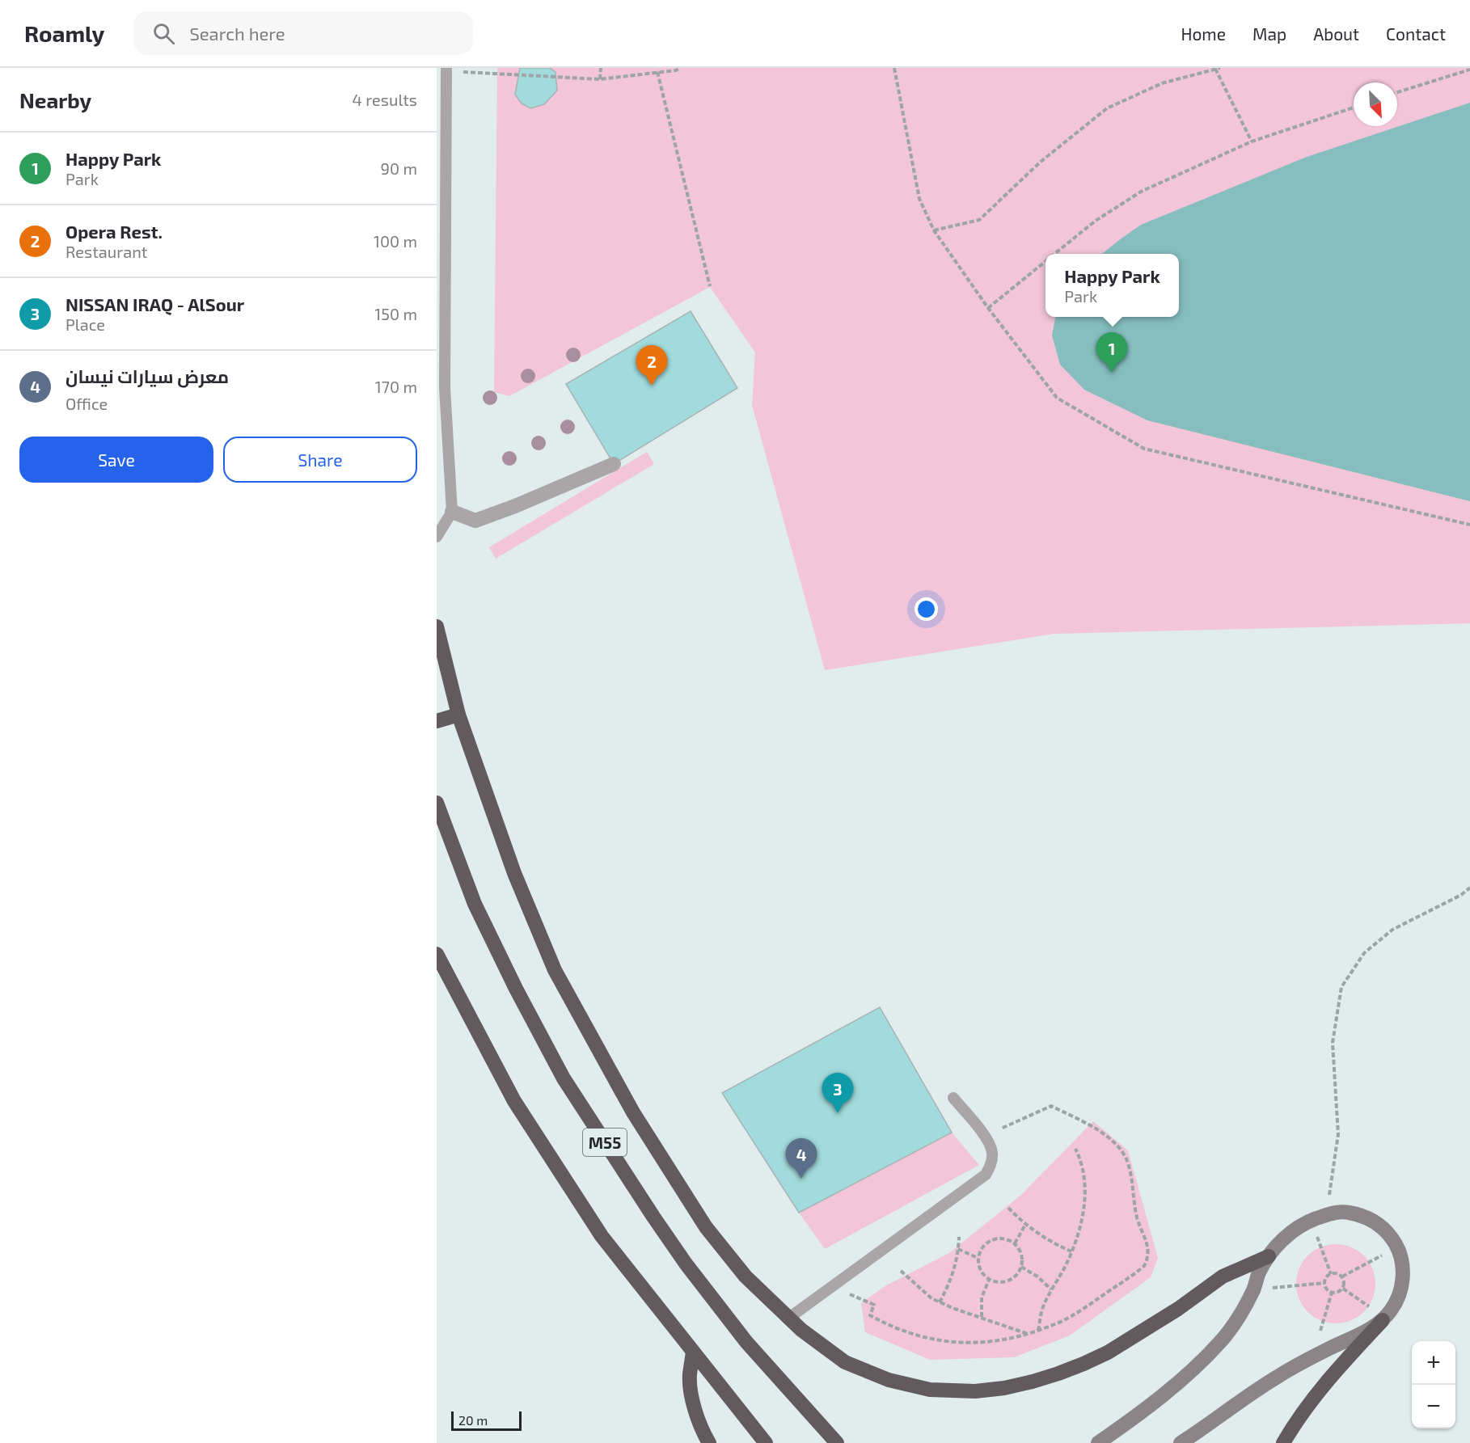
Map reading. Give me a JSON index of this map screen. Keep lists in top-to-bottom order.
{
  "streets": {
    "highway": ["M55"]
  },
  "scale_bar": "20 m",
  "north": "bottom right",
  "page": {
    "header": "Roamly",
    "search": "Search here",
    "nav": [
      "Home",
      "Map",
      "About",
      "Contact"
    ],
    "heading": ["Nearby", "4 results"],
    "list": [
      {
        "mark": "1",
        "name": "Happy Park",
        "note": "Park",
        "value": "90 m"
      },
      {
        "mark": "2",
        "name": "Opera Rest.",
        "note": "Restaurant",
        "value": "100 m"
      },
      {
        "mark": "3",
        "name": "NISSAN IRAQ - AlSour",
        "note": "Place",
        "value": "150 m"
      },
      {
        "mark": "4",
        "name": "معرض سيارات نيسان",
        "note": "Office",
        "value": "170 m"
      }
    ],
    "popup": ["Happy Park", "Park"],
    "pins": [
      "1",
      "2",
      "3",
      "4"
    ],
    "buttons": ["Save", "Share"],
    "map_buttons": ["+", "−"],
    "scale": "20 m"
  }
}
